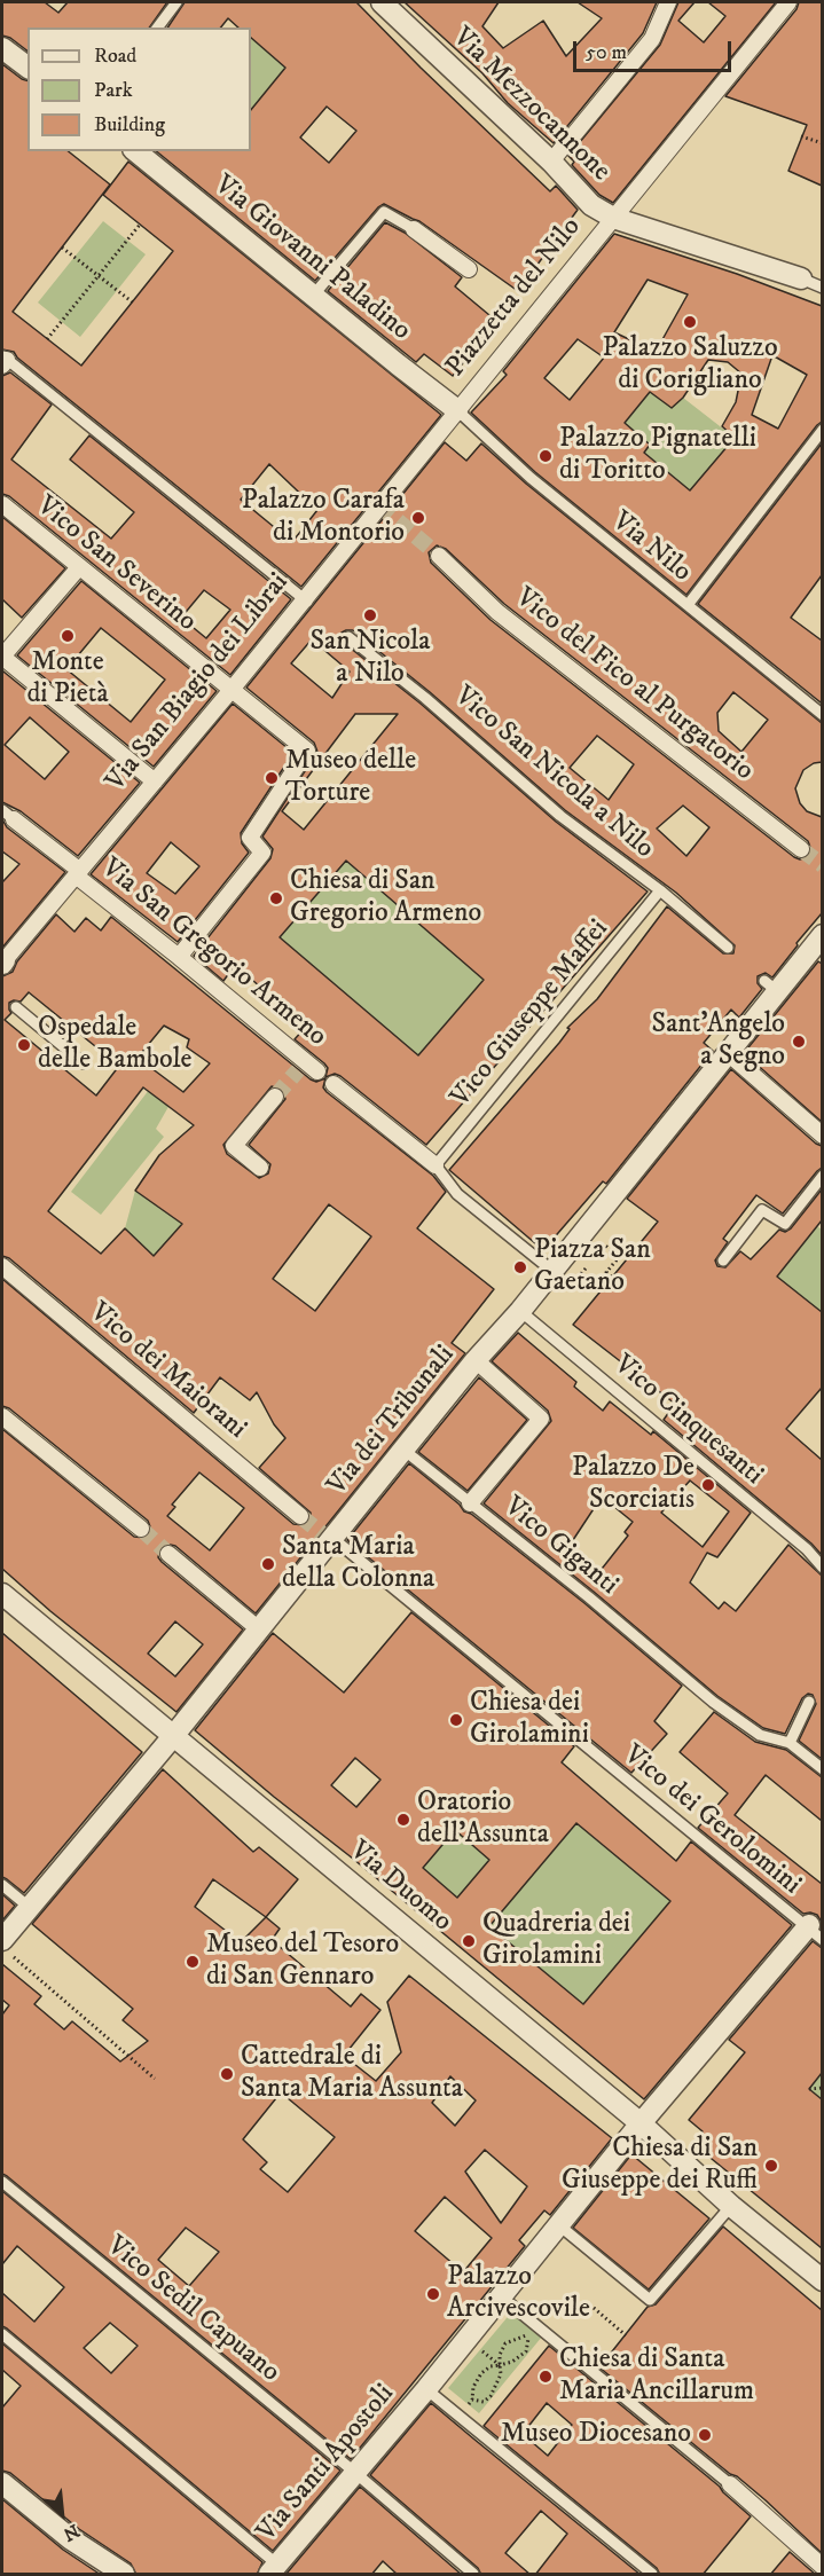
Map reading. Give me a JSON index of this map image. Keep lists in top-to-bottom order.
{
  "streets": {
    "street": [
      "Via Mezzocannone",
      "Via Giovanni Paladino",
      "Piazzetta del Nilo",
      "Vico San Severino",
      "Via San Biagio dei Librai",
      "Vico del Fico al Purgatorio",
      "Via San Gregorio Armeno",
      "Vico dei Maiorani",
      "Via dei Tribunali",
      "Via Duomo",
      "Via Santi Apostoli"
    ],
    "lane": [
      "Via Nilo",
      "Vico San Nicola a Nilo",
      "Vico Giuseppe Maffei",
      "Vico Cinquesanti",
      "Vico Giganti",
      "Vico dei Gerolomini",
      "Vico Sedil Capuano"
    ]
  },
  "crossings": [
    ["Via Mezzocannone", "Piazzetta del Nilo"],
    ["Via Giovanni Paladino", "Piazzetta del Nilo"],
    ["Via Giovanni Paladino", "Via Nilo"],
    ["Piazzetta del Nilo", "Via Nilo"],
    ["Piazzetta del Nilo", "Via San Biagio dei Librai"],
    ["Vico San Severino", "Via San Biagio dei Librai"],
    ["Vico San Severino", "Via San Gregorio Armeno"],
    ["Via San Biagio dei Librai", "Via San Gregorio Armeno"],
    ["Vico San Nicola a Nilo", "Vico Giuseppe Maffei"],
    ["Via San Gregorio Armeno", "Vico Giuseppe Maffei"],
    ["Via San Gregorio Armeno", "Via dei Tribunali"],
    ["Via dei Tribunali", "Vico Cinquesanti"],
    ["Via dei Tribunali", "Vico Giganti"],
    ["Via dei Tribunali", "Vico dei Gerolomini"],
    ["Via dei Tribunali", "Via Duomo"],
    ["Vico dei Gerolomini", "Via Santi Apostoli"],
    ["Via Duomo", "Via Santi Apostoli"],
    ["Vico Sedil Capuano", "Via Santi Apostoli"]
  ],
  "places": [
    "Palazzo Saluzzo di Corigliano",
    "Palazzo Pignatelli di Toritto",
    "Palazzo Carafa di Montorio",
    "San Nicola a Nilo",
    "Monte di Pietà",
    "Museo delle Torture",
    "Chiesa di San Gregorio Armeno",
    "Sant'Angelo a Segno",
    "Ospedale delle Bambole",
    "Piazza San Gaetano",
    "Palazzo De Scorciatis",
    "Santa Maria della Colonna",
    "Chiesa dei Girolamini",
    "Oratorio dell'Assunta",
    "Quadreria dei Girolamini",
    "Museo del Tesoro di San Gennaro",
    "Cattedrale di Santa Maria Assunta",
    "Chiesa di San Giuseppe dei Ruffi",
    "Palazzo Arcivescovile",
    "Chiesa di Santa Maria Ancillarum",
    "Museo Diocesano"
  ],
  "legend": ["Road", "Park", "Building"],
  "scale_bar": "50 m",
  "north": "bottom right"
}
